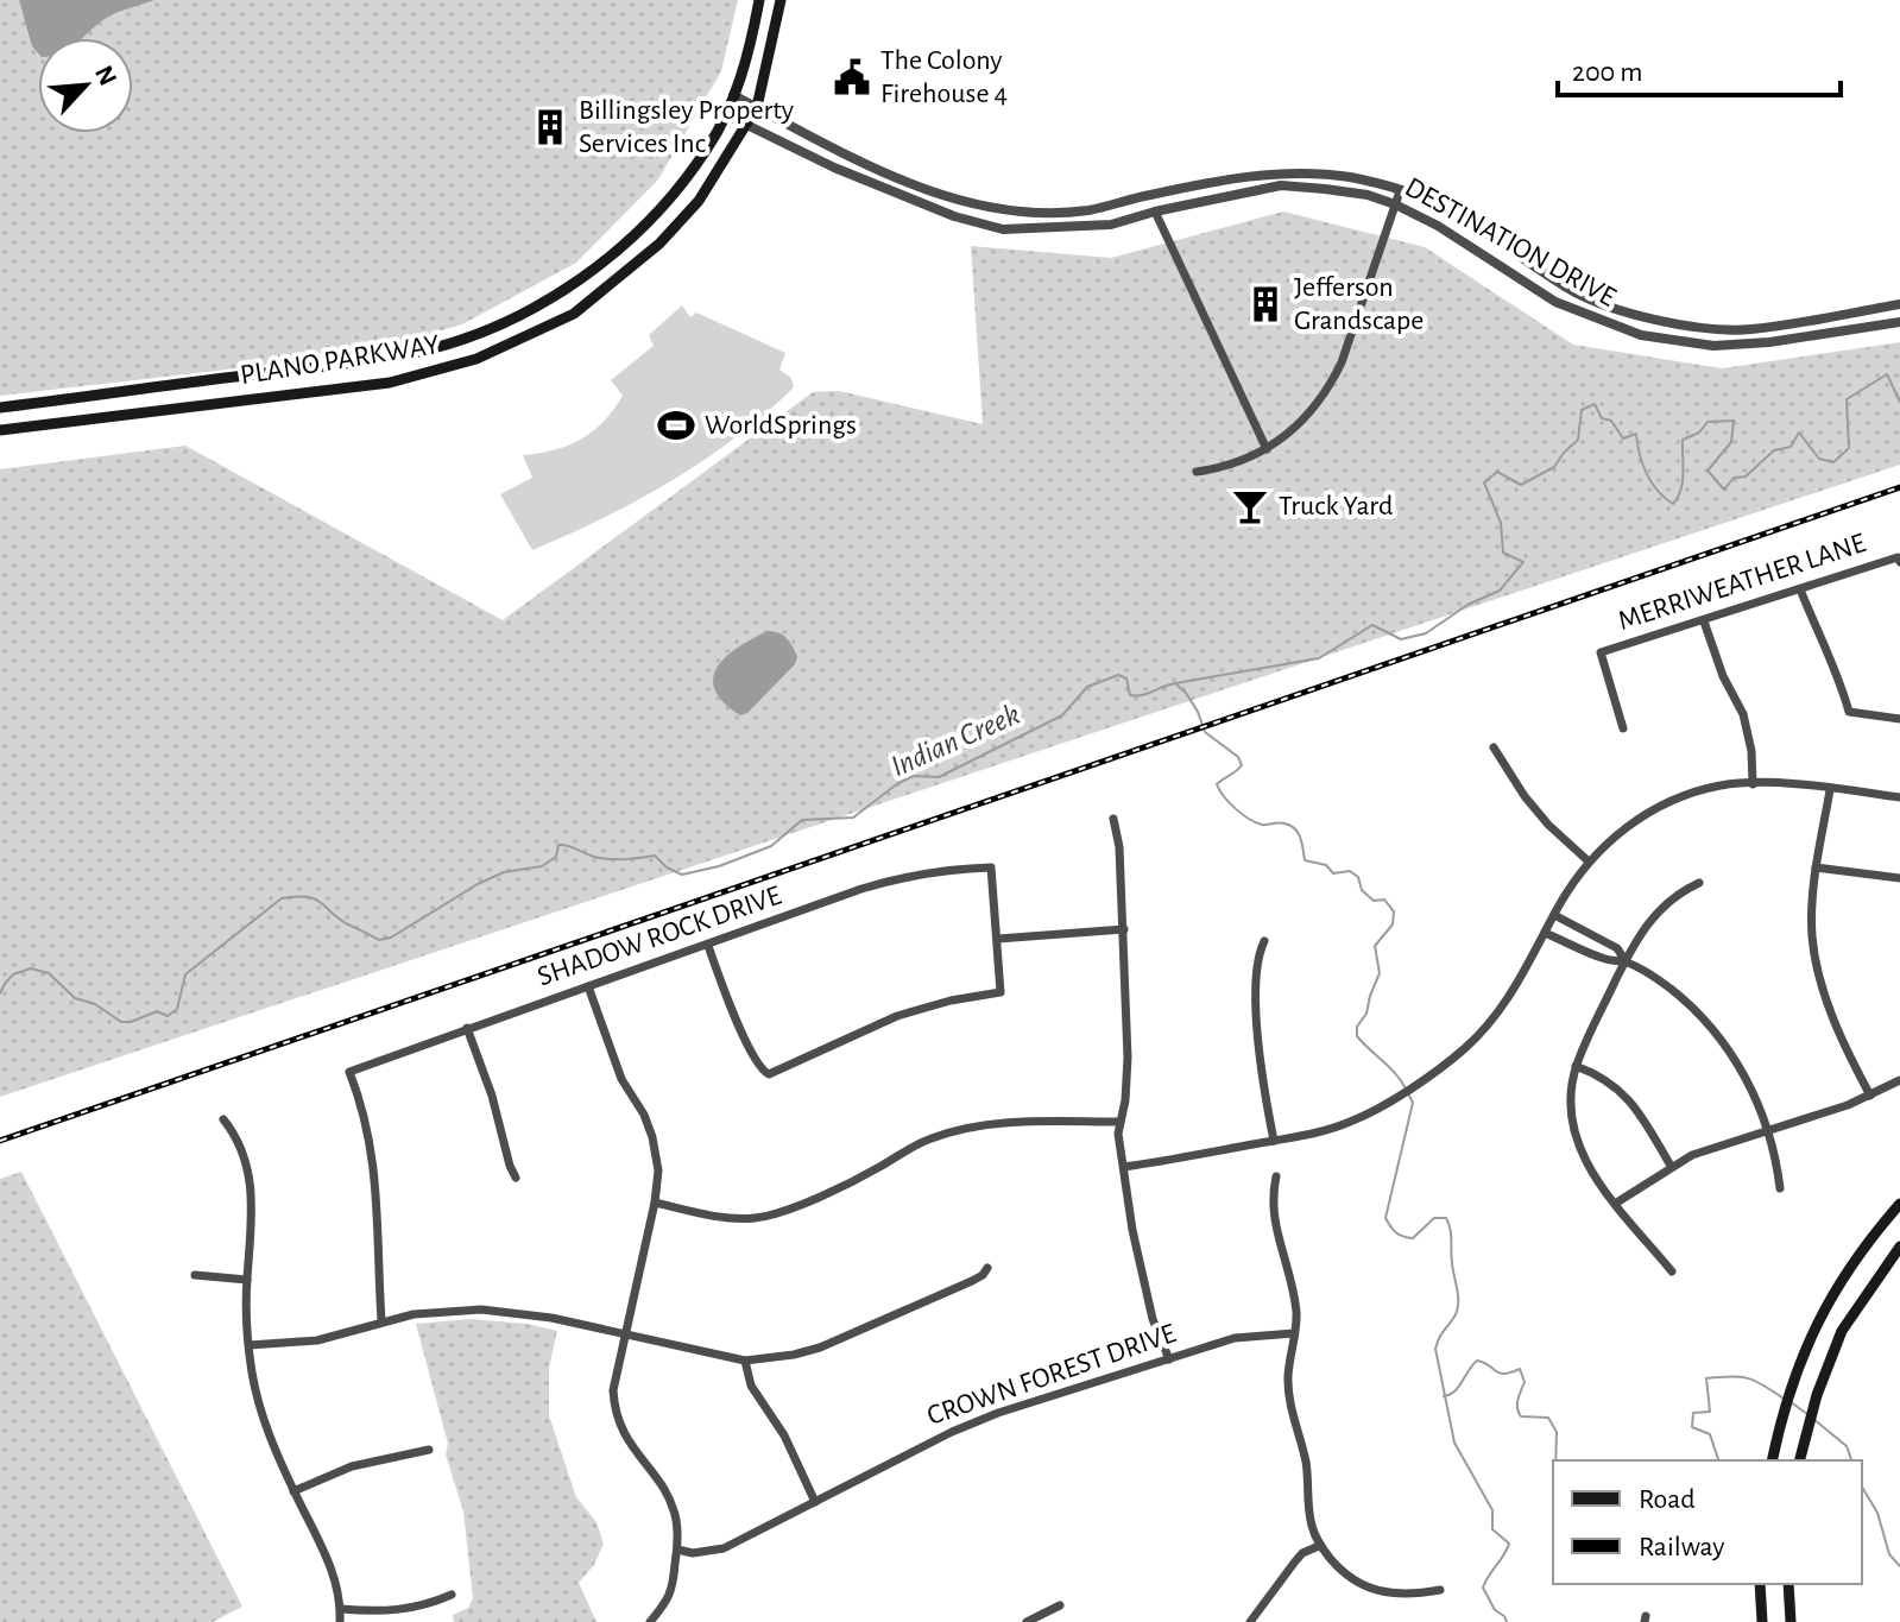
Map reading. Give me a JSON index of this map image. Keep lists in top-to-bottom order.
{
  "streets": {
    "main road": ["PLANO PARKWAY"],
    "street": [
      "DESTINATION DRIVE",
      "MERRIWEATHER LANE",
      "SHADOW ROCK DRIVE",
      "CROWN FOREST DRIVE"
    ]
  },
  "crossings": [
    ["DESTINATION DRIVE", "PLANO PARKWAY"]
  ],
  "water": ["Indian Creek"],
  "places": {
    "public building": ["The Colony Firehouse 4"],
    "building": ["Billingsley Property Services Inc", "Jefferson Grandscape"],
    "sports": ["WorldSprings"],
    "bar": ["Truck Yard"]
  },
  "legend": ["Road", "Railway"],
  "scale_bar": "200 m",
  "north": "top right"
}
